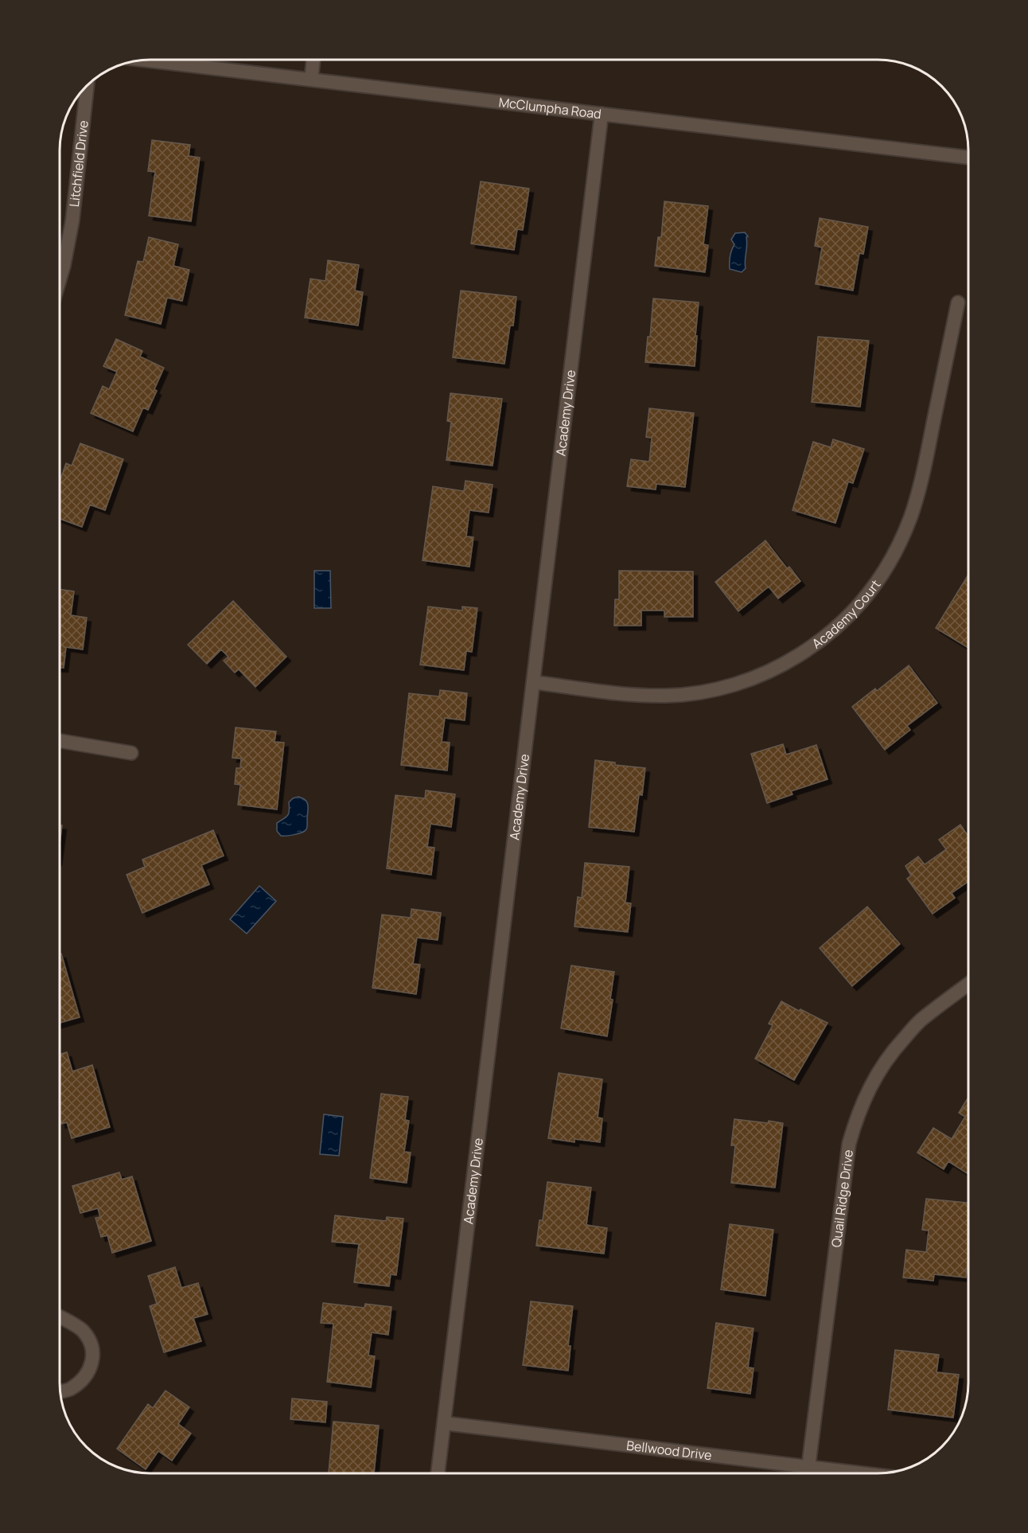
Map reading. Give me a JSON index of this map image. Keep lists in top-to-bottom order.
{
  "streets": {
    "street": [
      "McClumpha Road",
      "Litchfield Drive",
      "Academy Drive",
      "Academy Court",
      "Quail Ridge Drive",
      "Bellwood Drive"
    ]
  },
  "crossings": [
    ["McClumpha Road", "Academy Drive"],
    ["Academy Drive", "Academy Court"],
    ["Academy Drive", "Bellwood Drive"],
    ["Quail Ridge Drive", "Bellwood Drive"]
  ]
}
